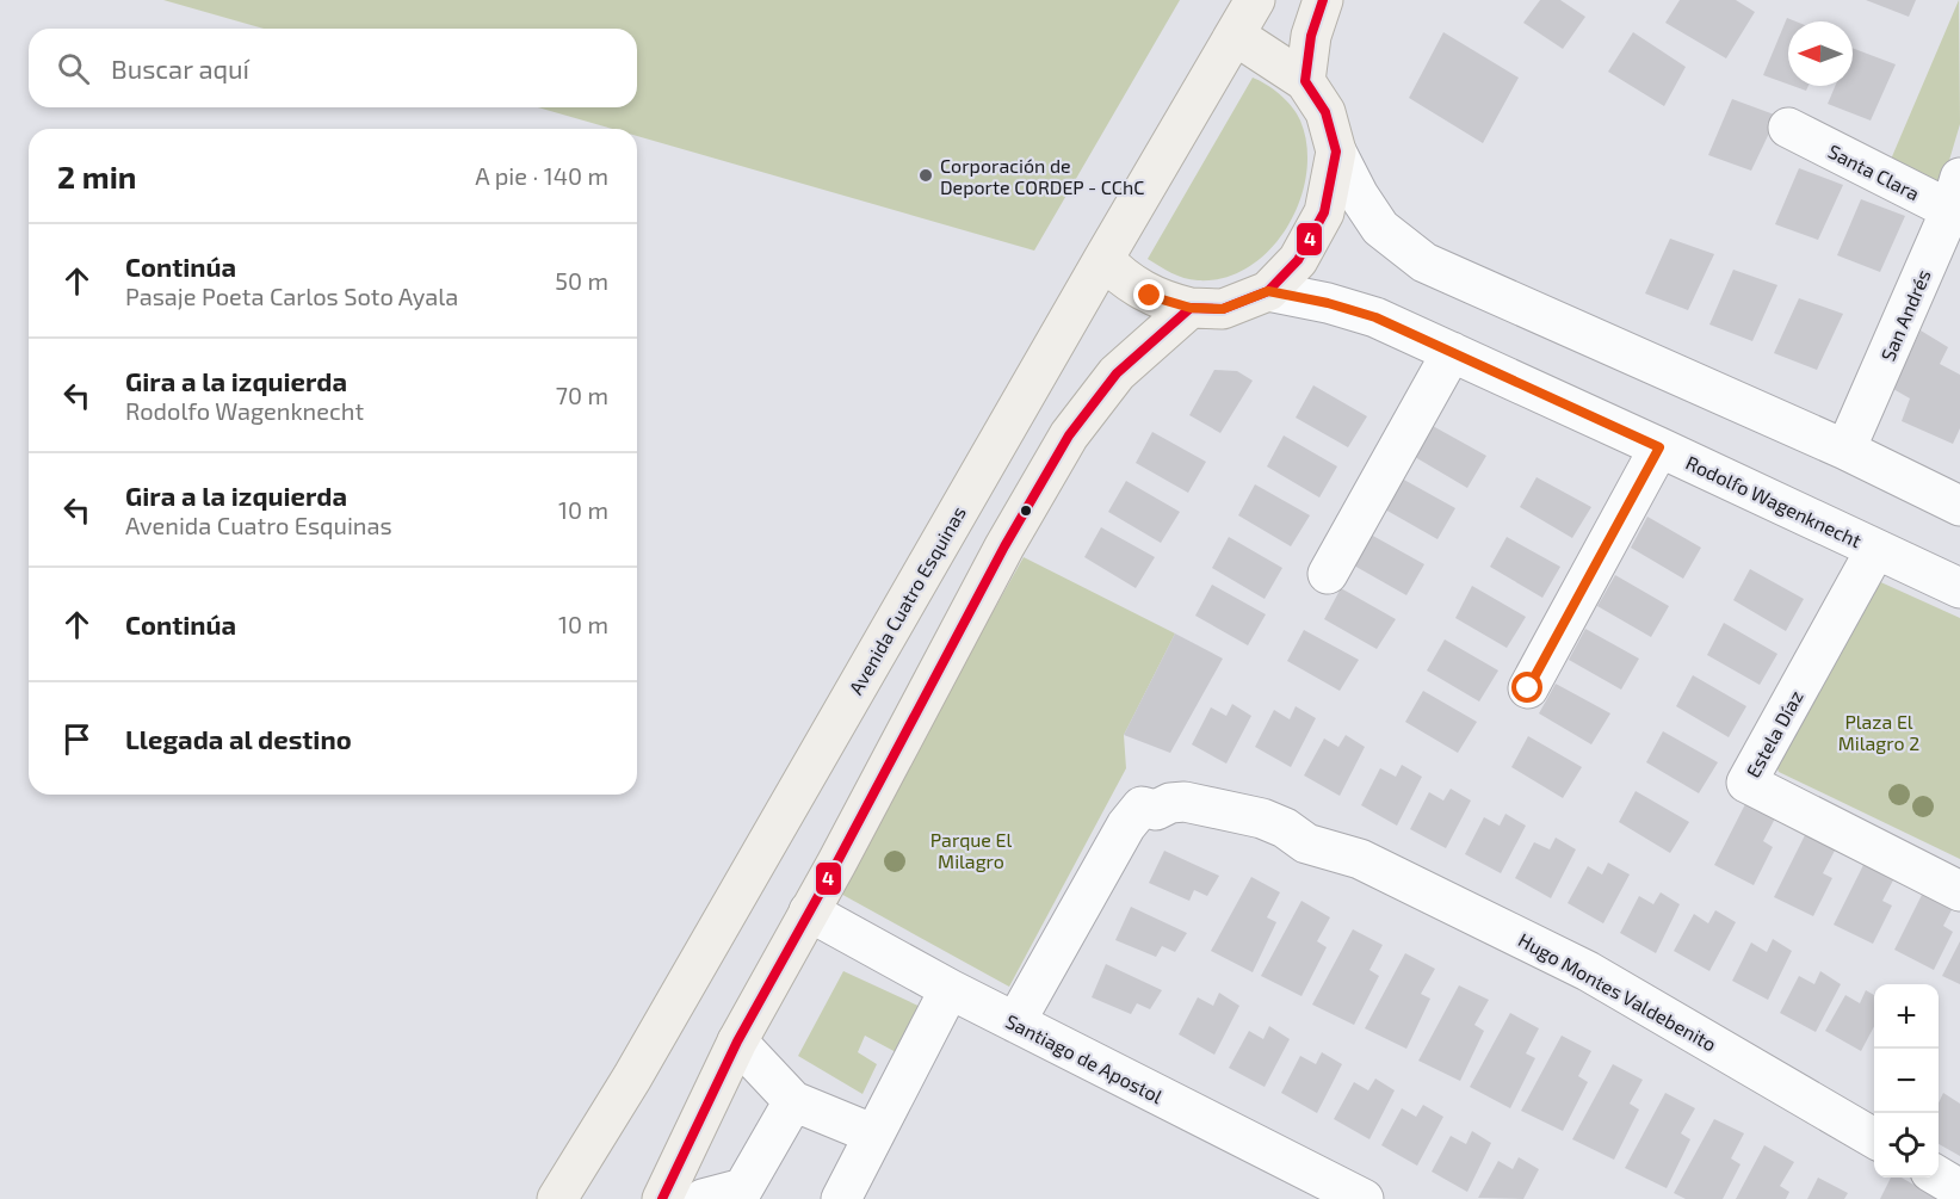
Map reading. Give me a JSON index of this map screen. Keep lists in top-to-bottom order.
{
  "streets": {
    "main road": ["Avenida Cuatro Esquinas"],
    "street": [
      "Santa Clara",
      "San Andrés",
      "Rodolfo Wagenknecht",
      "Estela Díaz",
      "Hugo Montes Valdebenito",
      "Santiago de Apostol"
    ]
  },
  "crossings": [
    ["Santa Clara", "San Andrés"],
    ["Rodolfo Wagenknecht", "Estela Díaz"],
    ["Hugo Montes Valdebenito", "Santiago de Apostol"]
  ],
  "parks": ["Plaza El Milagro 2", "Parque El Milagro"],
  "places": ["Corporación de Deporte CORDEP - CChC"],
  "lines": ["transit line 4"],
  "north": "left",
  "page": {
    "search": "Buscar aquí",
    "heading": ["2 min", "A pie · 140 m"],
    "list": [
      ["Continúa", "Pasaje Poeta Carlos Soto Ayala", "50 m"],
      ["Gira a la izquierda", "Rodolfo Wagenknecht", "70 m"],
      ["Gira a la izquierda", "Avenida Cuatro Esquinas", "10 m"],
      ["Continúa", "10 m"],
      "Llegada al destino"
    ],
    "map_buttons": ["+", "−"]
  }
}
